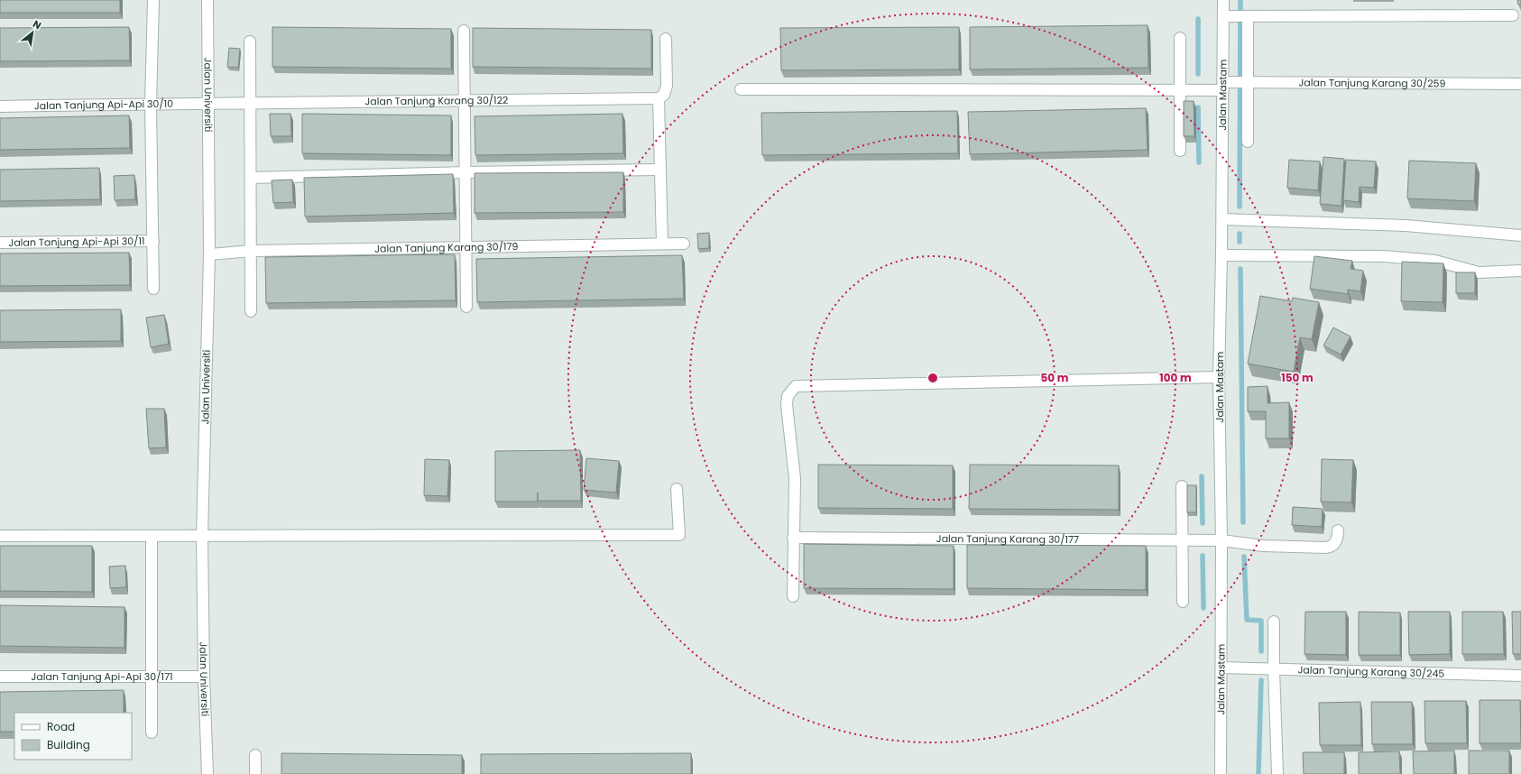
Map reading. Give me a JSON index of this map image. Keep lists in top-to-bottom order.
{
  "streets": {
    "street": [
      "Jalan Tanjung Karang 30/259",
      "Jalan Universiti",
      "Jalan Mastam",
      "Jalan Tanjung Karang 30/122",
      "Jalan Tanjung Api-Api 30/10",
      "Jalan Tanjung Api-Api 30/11",
      "Jalan Tanjung Karang 30/179",
      "Jalan Tanjung Karang 30/177",
      "Jalan Tanjung Karang 30/245",
      "Jalan Tanjung Api-Api 30/171"
    ]
  },
  "crossings": [
    ["Jalan Tanjung Karang 30/259", "Jalan Mastam"],
    ["Jalan Universiti", "Jalan Tanjung Karang 30/122"],
    ["Jalan Universiti", "Jalan Tanjung Api-Api 30/10"],
    ["Jalan Universiti", "Jalan Tanjung Karang 30/179"],
    ["Jalan Universiti", "Jalan Tanjung Api-Api 30/171"],
    ["Jalan Mastam", "Jalan Tanjung Karang 30/177"],
    ["Jalan Mastam", "Jalan Tanjung Karang 30/245"],
    ["Jalan Tanjung Karang 30/122", "Jalan Tanjung Api-Api 30/10"]
  ],
  "legend": ["Road", "Building"],
  "north": "top right",
  "rings": ["50 m", "100 m", "150 m"]
}
